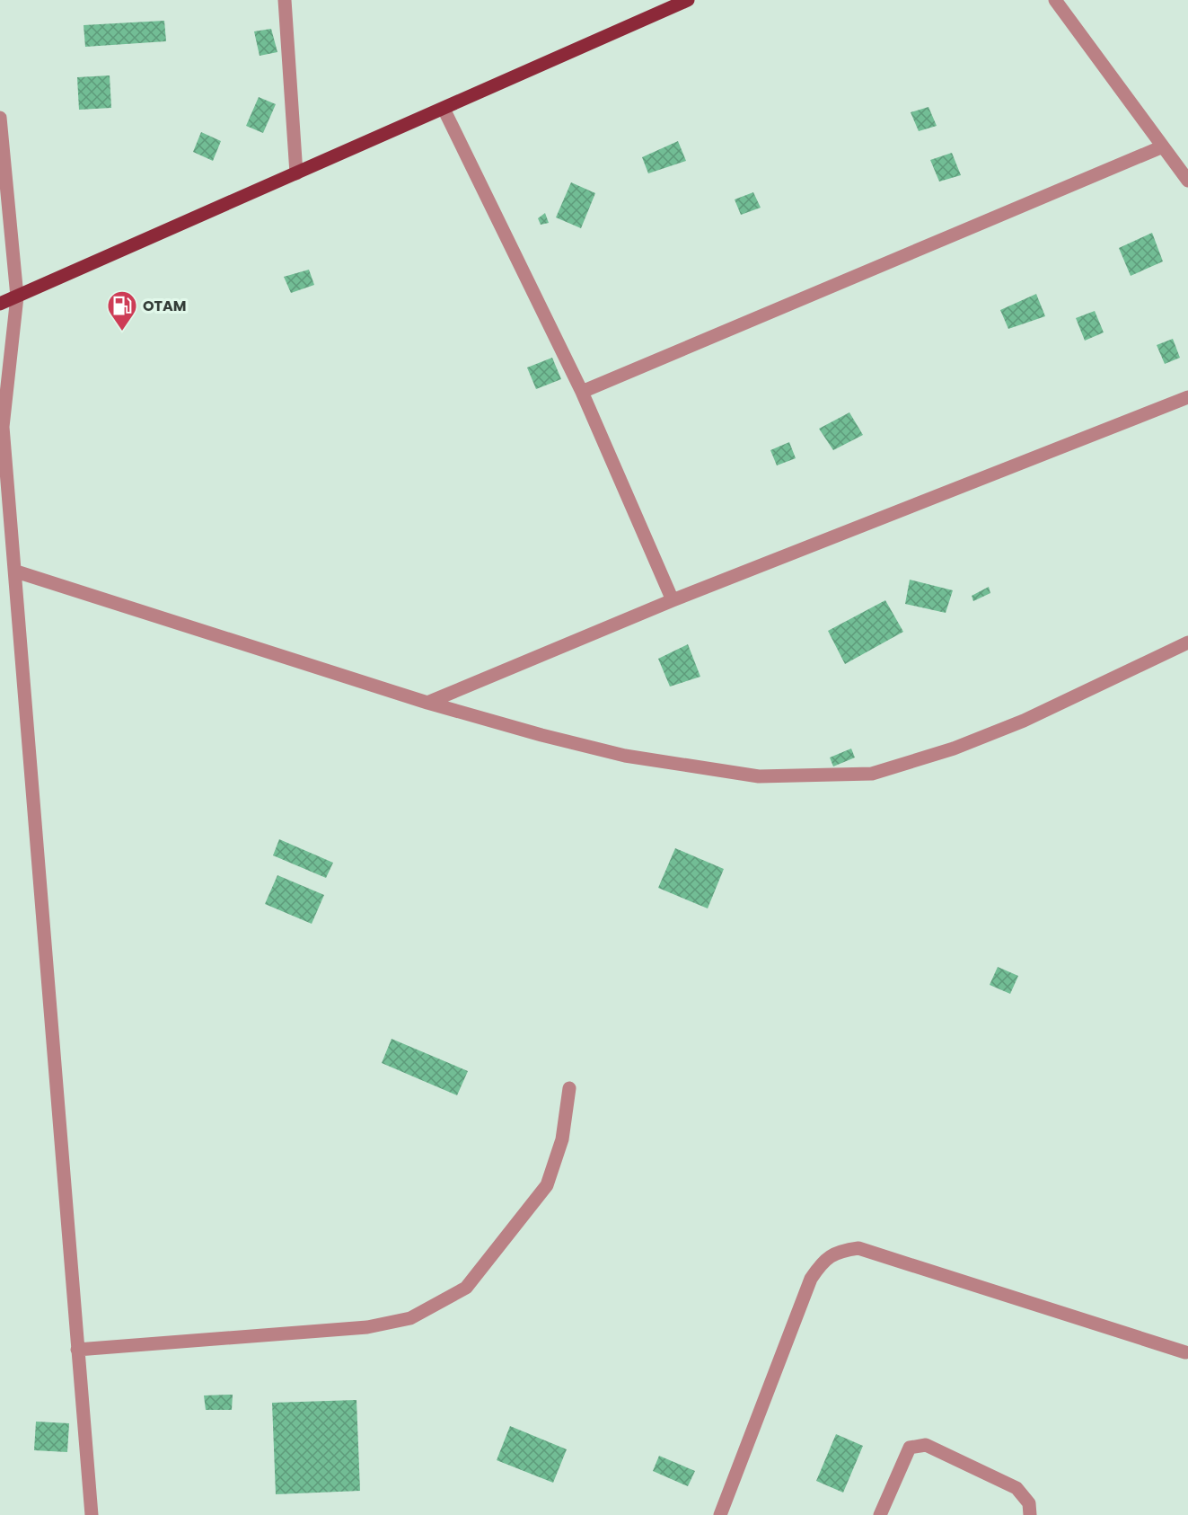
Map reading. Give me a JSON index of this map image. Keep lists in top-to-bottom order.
{
  "places": {
    "fuel station": ["OTAM"]
  }
}
